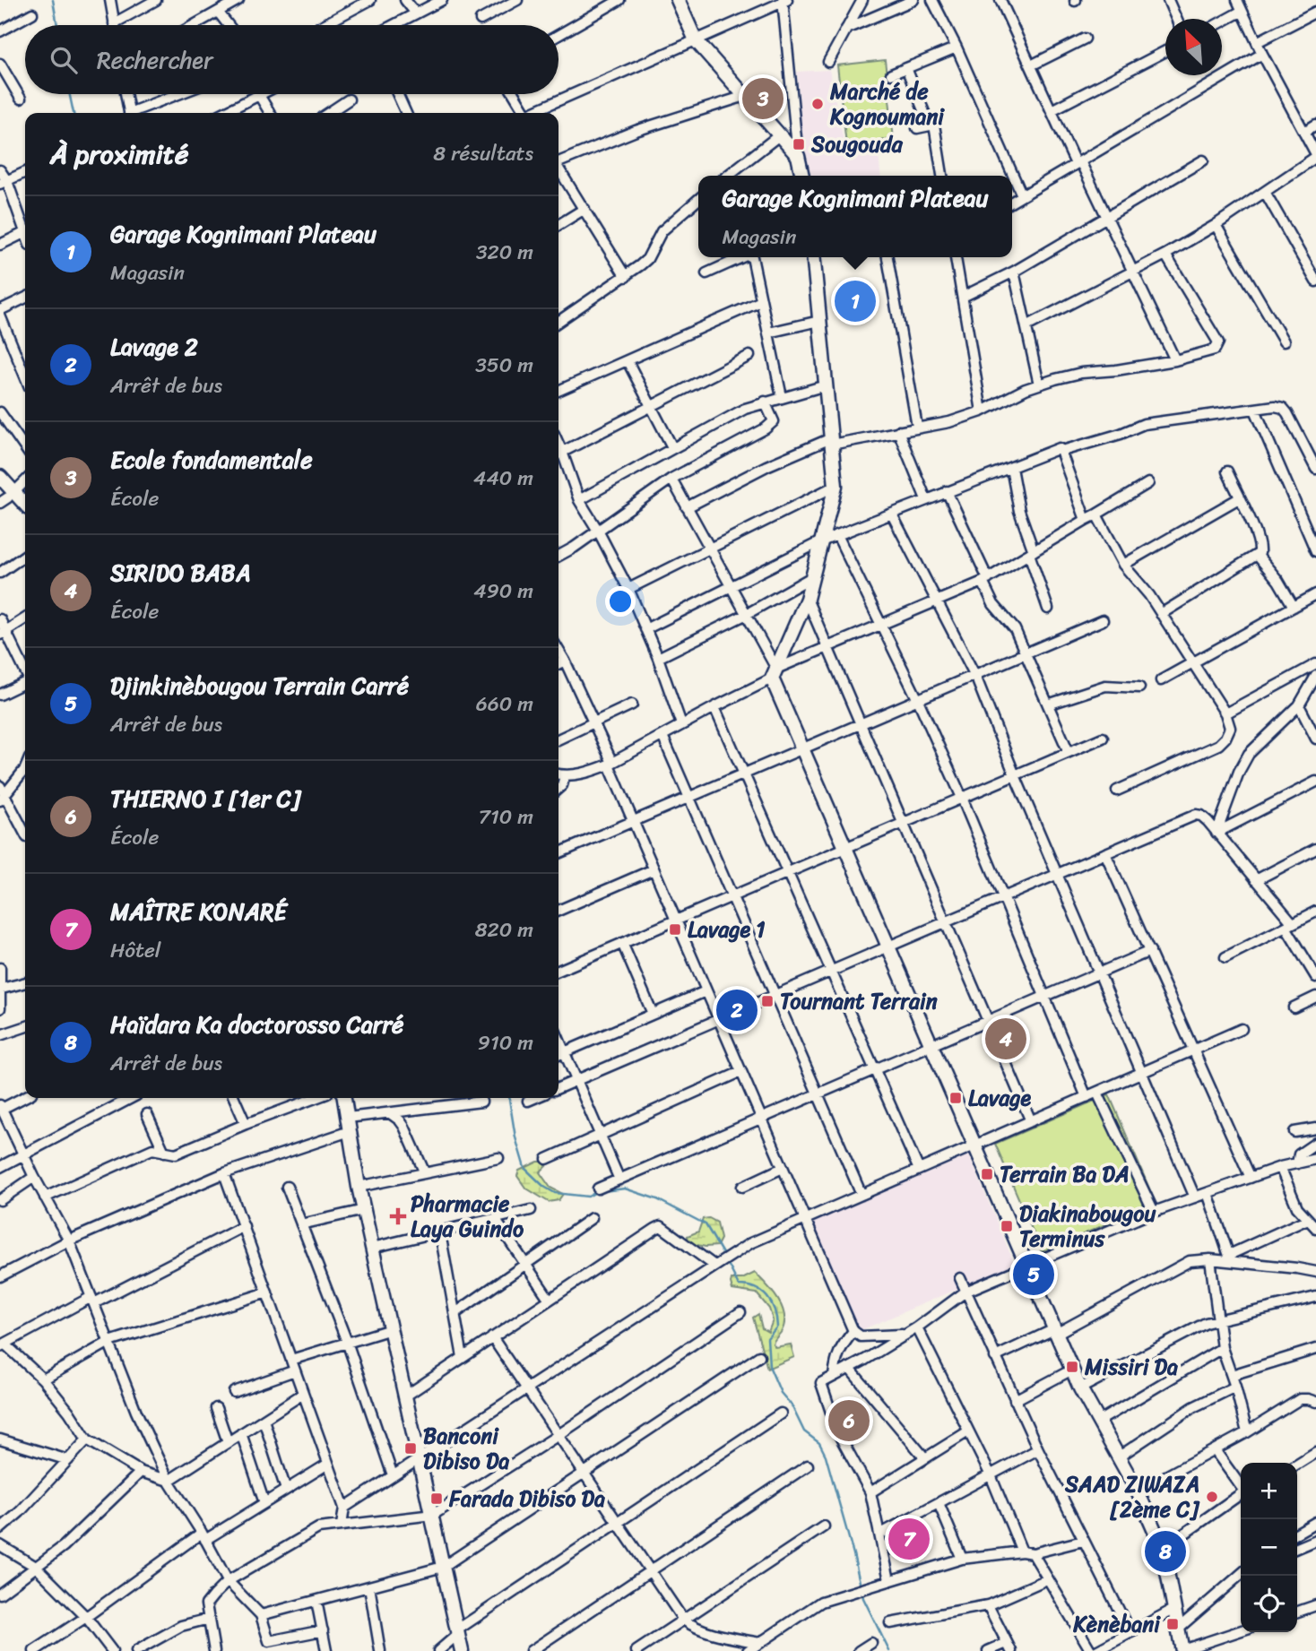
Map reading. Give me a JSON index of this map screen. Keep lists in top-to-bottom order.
{
  "places": {
    "other": ["Marché de Kognoumani", "SAAD ZIWAZA [2ème C]"],
    "transit": [
      "Sougouda",
      "Lavage 1",
      "Tournant Terrain",
      "Lavage",
      "Terrain Ba DA",
      "Diakinabougou Terminus",
      "Missiri Da",
      "Banconi Dibiso Da",
      "Farada Dibiso Da",
      "Kènèbani"
    ],
    "health": ["Pharmacie Laya Guindo"]
  },
  "north": "top left",
  "page": {
    "search": "Rechercher",
    "pins": [
      "3",
      "1",
      "2",
      "4",
      "5",
      "6",
      "7",
      "8"
    ],
    "heading": ["À proximité", "8 résultats"],
    "popup": ["Garage Kognimani Plateau", "Magasin"],
    "list": [
      {
        "mark": "1",
        "name": "Garage Kognimani Plateau",
        "note": "Magasin",
        "value": "320 m"
      },
      {
        "mark": "2",
        "name": "Lavage 2",
        "note": "Arrêt de bus",
        "value": "350 m"
      },
      {
        "mark": "3",
        "name": "Ecole fondamentale",
        "note": "École",
        "value": "440 m"
      },
      {
        "mark": "4",
        "name": "SIRIDO BABA",
        "note": "École",
        "value": "490 m"
      },
      {
        "mark": "5",
        "name": "Djinkinèbougou Terrain Carré",
        "note": "Arrêt de bus",
        "value": "660 m"
      },
      {
        "mark": "6",
        "name": "THIERNO I [1er C]",
        "note": "École",
        "value": "710 m"
      },
      {
        "mark": "7",
        "name": "MAÎTRE KONARÉ",
        "note": "Hôtel",
        "value": "820 m"
      },
      {
        "mark": "8",
        "name": "Haïdara Ka doctorosso Carré",
        "note": "Arrêt de bus",
        "value": "910 m"
      }
    ],
    "map_buttons": ["+", "−"]
  }
}
